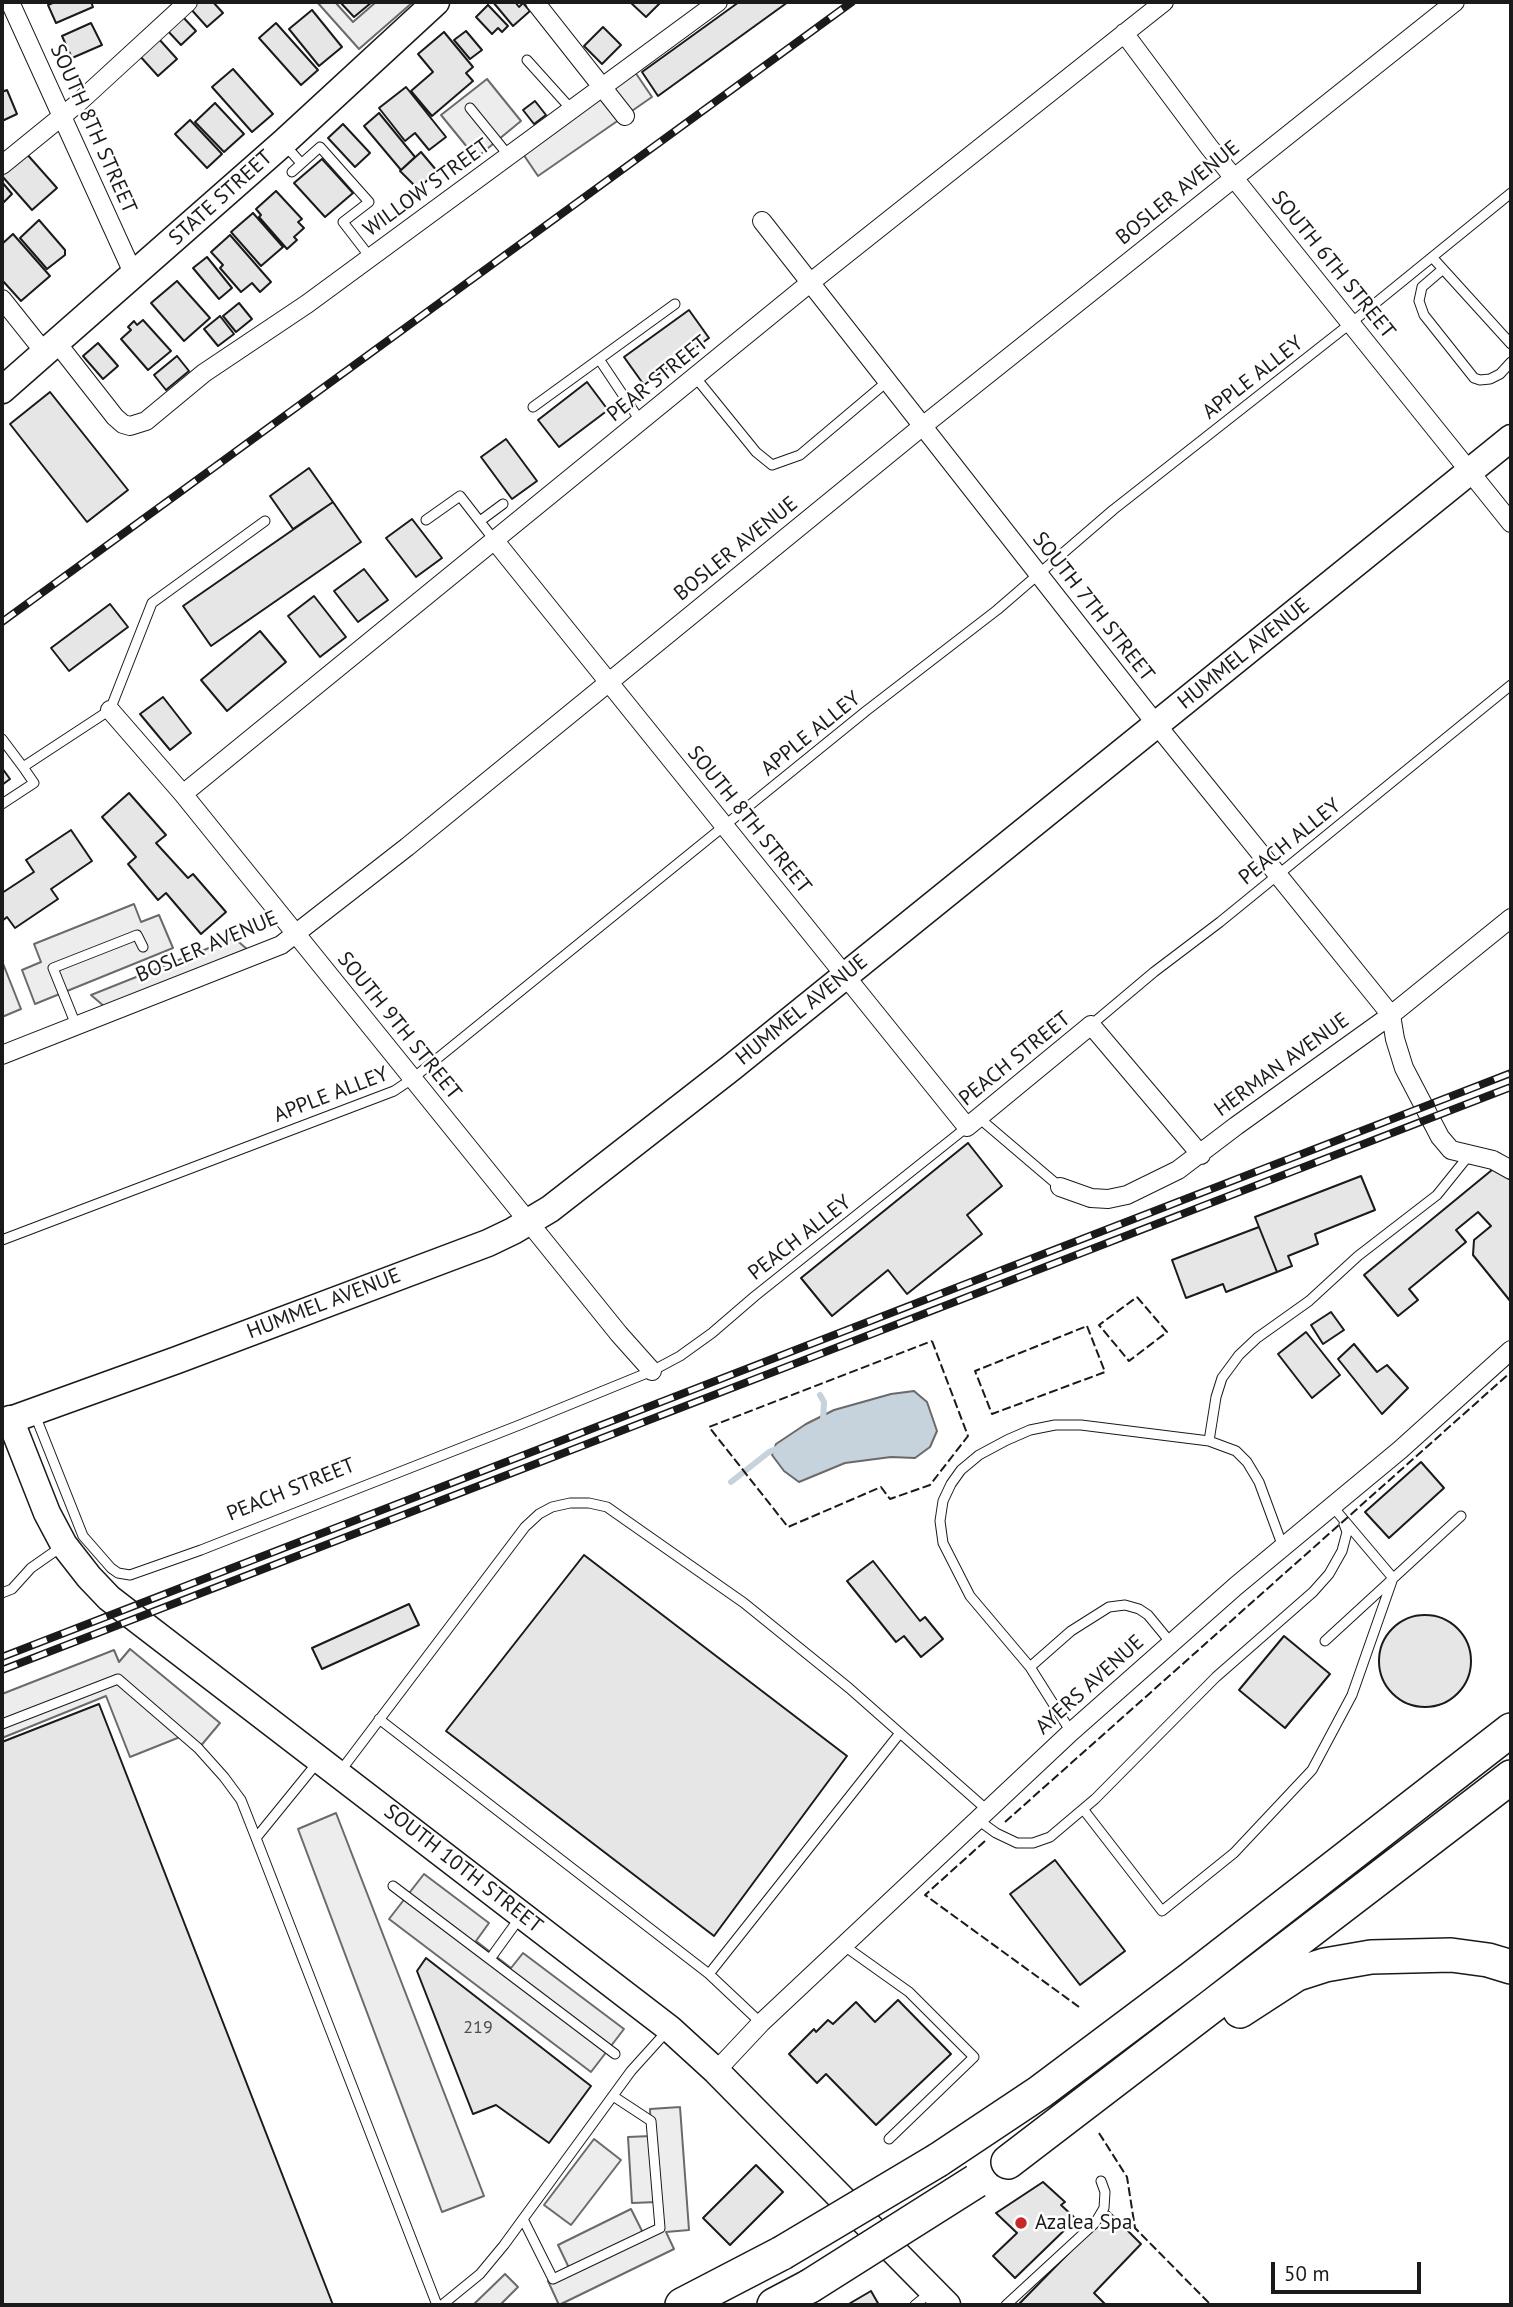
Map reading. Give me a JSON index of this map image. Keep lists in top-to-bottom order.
{
  "streets": {
    "main road": ["STATE STREET", "HUMMEL AVENUE", "SOUTH 10TH STREET"],
    "street": [
      "SOUTH 8TH STREET",
      "WILLOW STREET",
      "BOSLER AVENUE",
      "SOUTH 6TH STREET",
      "PEAR STREET",
      "SOUTH 7TH STREET",
      "SOUTH 9TH STREET",
      "PEACH STREET",
      "HERMAN AVENUE",
      "AYERS AVENUE"
    ],
    "lane": ["APPLE ALLEY", "PEACH ALLEY"]
  },
  "crossings": [
    ["SOUTH 8TH STREET", "BOSLER AVENUE"],
    ["SOUTH 8TH STREET", "STATE STREET"],
    ["SOUTH 8TH STREET", "APPLE ALLEY"],
    ["SOUTH 8TH STREET", "PEAR STREET"],
    ["SOUTH 8TH STREET", "HUMMEL AVENUE"],
    ["SOUTH 8TH STREET", "PEACH ALLEY"],
    ["SOUTH 8TH STREET", "PEACH STREET"],
    ["WILLOW STREET", "STATE STREET"],
    ["BOSLER AVENUE", "SOUTH 6TH STREET"],
    ["BOSLER AVENUE", "SOUTH 7TH STREET"],
    ["BOSLER AVENUE", "SOUTH 9TH STREET"],
    ["SOUTH 6TH STREET", "APPLE ALLEY"],
    ["SOUTH 6TH STREET", "PEAR STREET"],
    ["SOUTH 6TH STREET", "HUMMEL AVENUE"],
    ["APPLE ALLEY", "SOUTH 7TH STREET"],
    ["APPLE ALLEY", "SOUTH 9TH STREET"],
    ["PEAR STREET", "SOUTH 7TH STREET"],
    ["PEAR STREET", "SOUTH 9TH STREET"],
    ["SOUTH 7TH STREET", "HUMMEL AVENUE"],
    ["SOUTH 7TH STREET", "PEACH ALLEY"],
    ["SOUTH 7TH STREET", "HERMAN AVENUE"],
    ["HUMMEL AVENUE", "SOUTH 9TH STREET"],
    ["HUMMEL AVENUE", "PEACH STREET"],
    ["HUMMEL AVENUE", "SOUTH 10TH STREET"],
    ["PEACH ALLEY", "SOUTH 9TH STREET"],
    ["PEACH ALLEY", "PEACH STREET"],
    ["SOUTH 9TH STREET", "PEACH STREET"],
    ["PEACH STREET", "SOUTH 10TH STREET"],
    ["AYERS AVENUE", "SOUTH 10TH STREET"]
  ],
  "places": ["Azalea Spa"],
  "house_numbers": ["219"],
  "scale_bar": "50 m"
}
